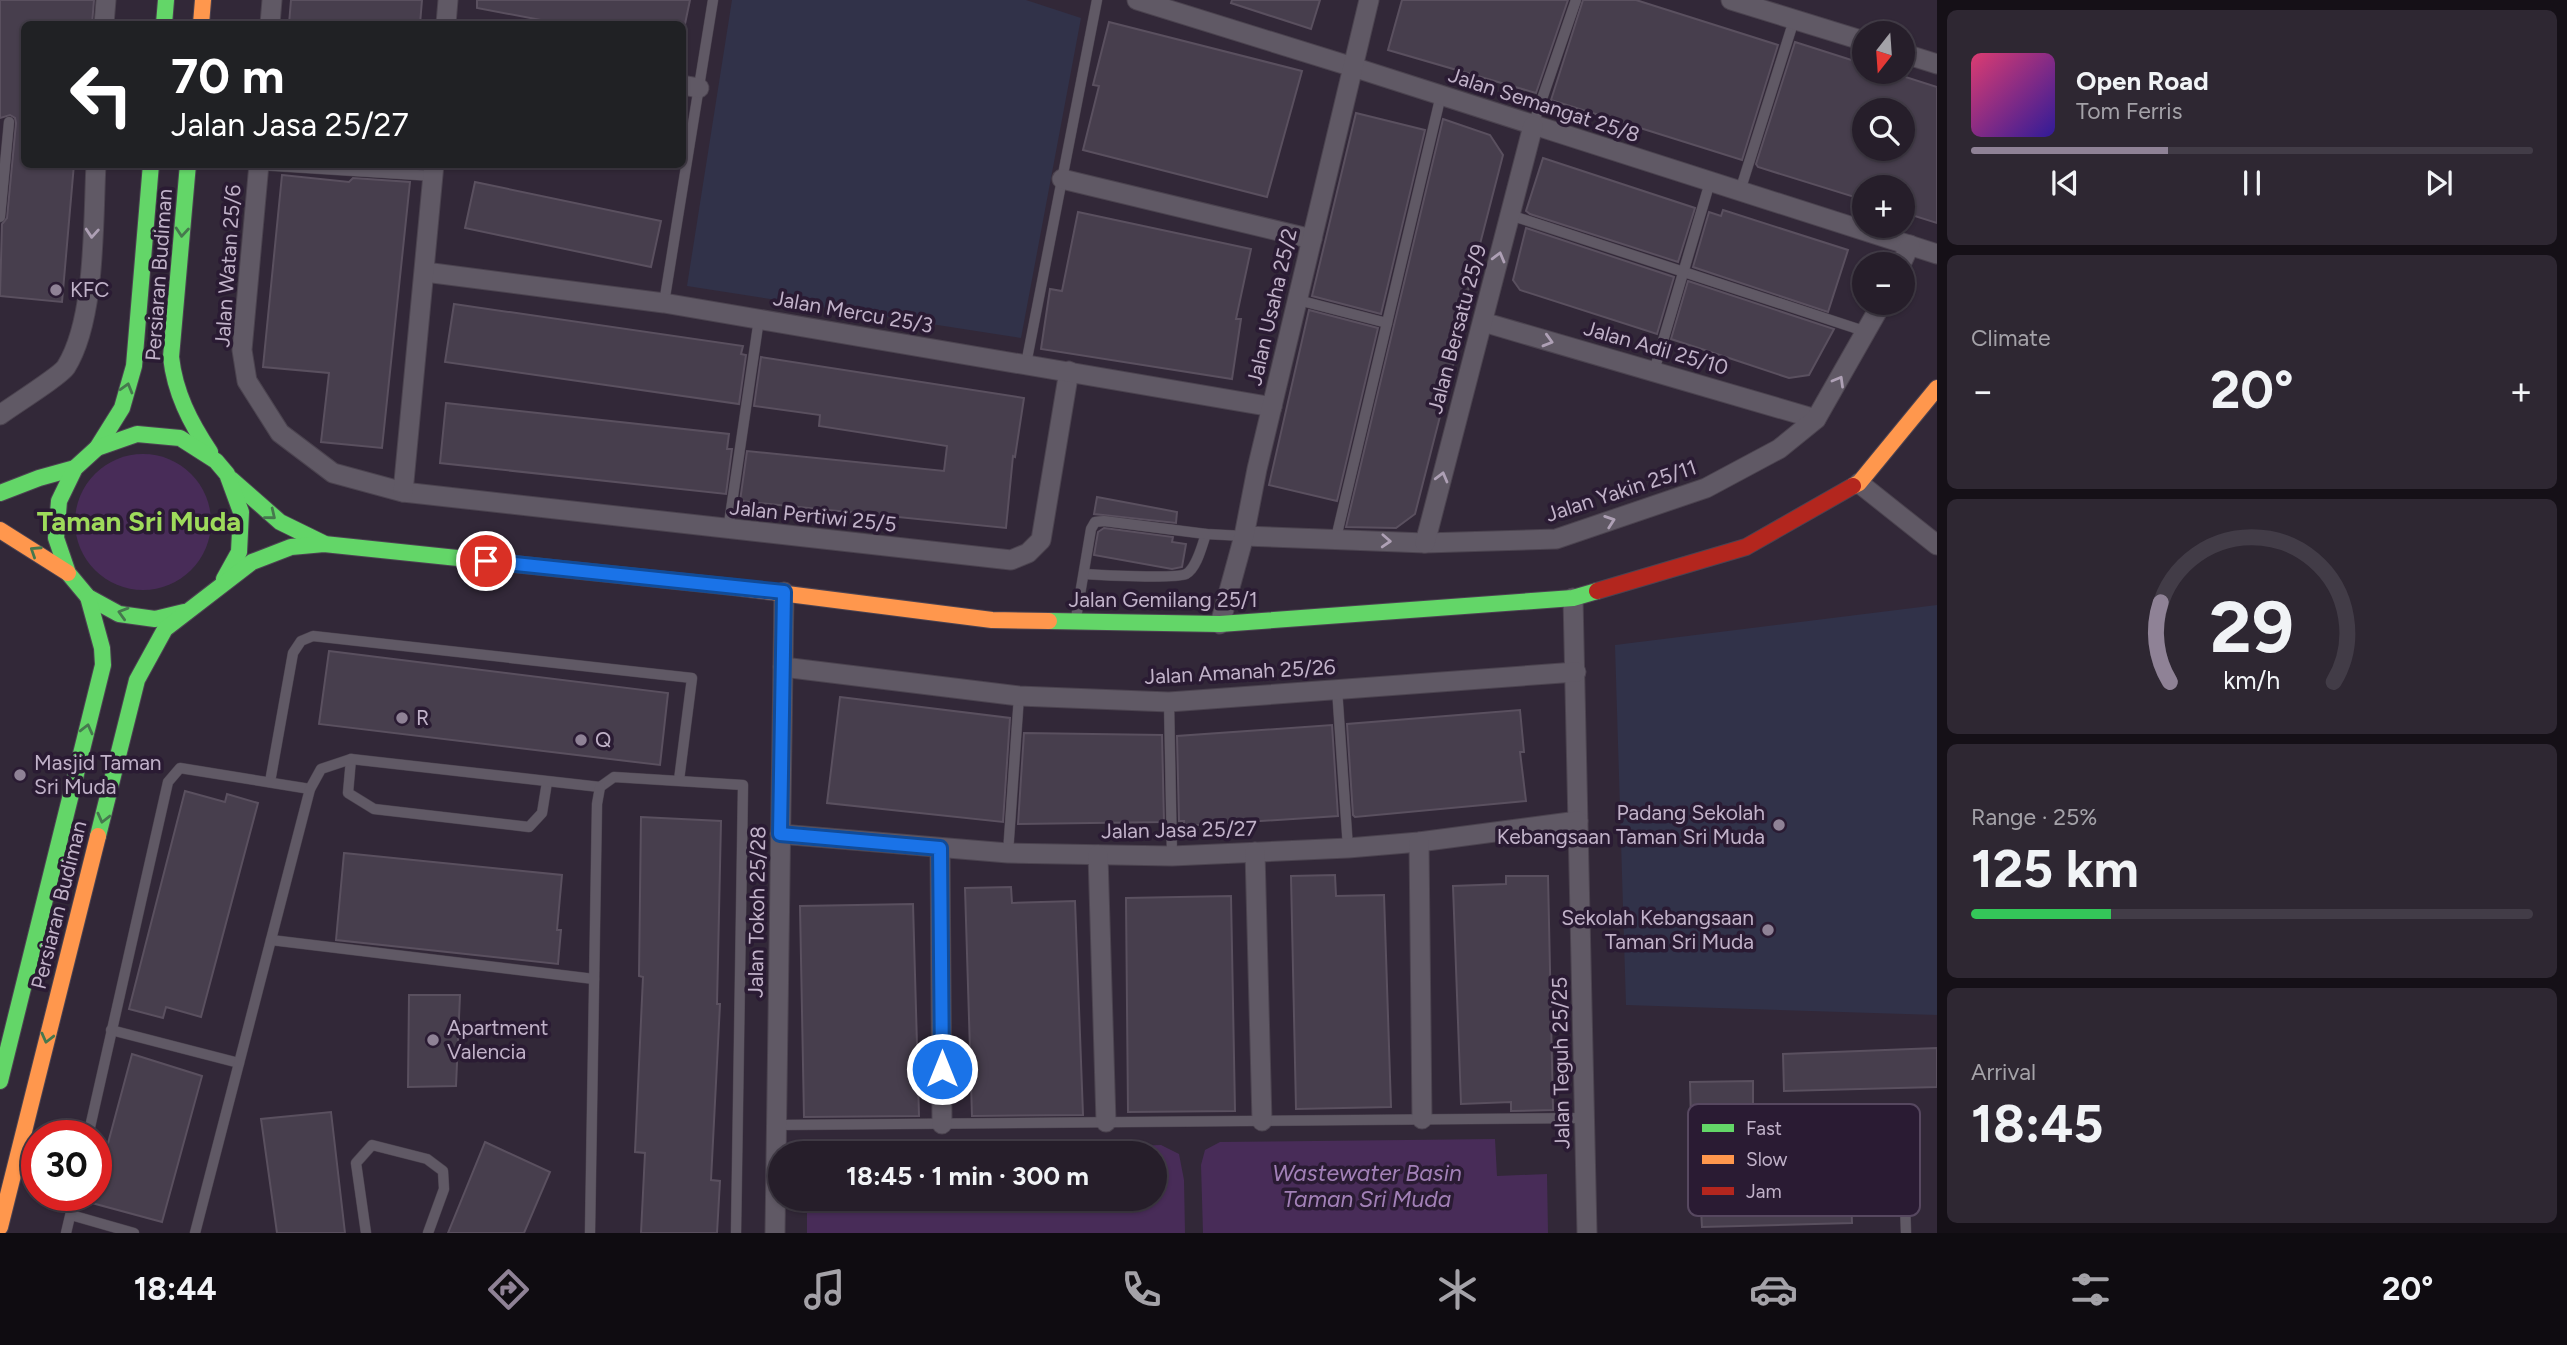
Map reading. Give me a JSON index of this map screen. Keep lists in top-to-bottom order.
{
  "streets": {
    "main road": ["Persiaran Budiman", "Jalan Gemilang 25/1"],
    "street": [
      "Jalan Semangat 25/8",
      "Jalan Watan 25/6",
      "Jalan Usaha 25/2",
      "Jalan Mercu 25/3",
      "Jalan Bersatu 25/9",
      "Jalan Adil 25/10",
      "Jalan Yakin 25/11",
      "Jalan Pertiwi 25/5",
      "Jalan Amanah 25/26",
      "Jalan Jasa 25/27",
      "Jalan Tokoh 25/28",
      "Jalan Teguh 25/25"
    ]
  },
  "crossings": [
    ["Jalan Semangat 25/8", "Jalan Usaha 25/2"],
    ["Jalan Semangat 25/8", "Jalan Bersatu 25/9"],
    ["Jalan Watan 25/6", "Jalan Pertiwi 25/5"],
    ["Persiaran Budiman", "Jalan Gemilang 25/1"],
    ["Jalan Usaha 25/2", "Jalan Mercu 25/3"],
    ["Jalan Usaha 25/2", "Jalan Yakin 25/11"],
    ["Jalan Usaha 25/2", "Jalan Gemilang 25/1"],
    ["Jalan Mercu 25/3", "Jalan Pertiwi 25/5"],
    ["Jalan Bersatu 25/9", "Jalan Adil 25/10"],
    ["Jalan Bersatu 25/9", "Jalan Yakin 25/11"],
    ["Jalan Adil 25/10", "Jalan Yakin 25/11"],
    ["Jalan Gemilang 25/1", "Jalan Tokoh 25/28"],
    ["Jalan Gemilang 25/1", "Jalan Teguh 25/25"],
    ["Jalan Amanah 25/26", "Jalan Tokoh 25/28"],
    ["Jalan Amanah 25/26", "Jalan Teguh 25/25"],
    ["Jalan Jasa 25/27", "Jalan Tokoh 25/28"],
    ["Jalan Jasa 25/27", "Jalan Teguh 25/25"]
  ],
  "one_way": ["Jalan Bersatu 25/9", "Jalan Adil 25/10", "Jalan Yakin 25/11"],
  "districts": ["Taman Sri Muda"],
  "water": ["Wastewater Basin Taman Sri Muda"],
  "places": [
    "KFC",
    "R",
    "Q",
    "Masjid Taman Sri Muda",
    "Padang Sekolah Kebangsaan Taman Sri Muda",
    "Sekolah Kebangsaan Taman Sri Muda",
    "Apartment Valencia"
  ],
  "legend": ["Fast", "Slow", "Jam"],
  "north": "bottom",
  "page": {
    "map_buttons": ["+", "−"],
    "turn": ["70 m", "Jalan Jasa 25/27"],
    "song": ["Open Road", "Tom Ferris"],
    "tile": [
      "Climate",
      ["Range · 25%", "125 km"],
      ["Arrival", "18:45"]
    ],
    "heat": ["−", "20°", "+"],
    "limit": "30",
    "trip": "18:45 · 1 min · 300 m",
    "tabs": ["18:44", "20°"],
    "gauge": ["29", "km/h"]
  }
}
